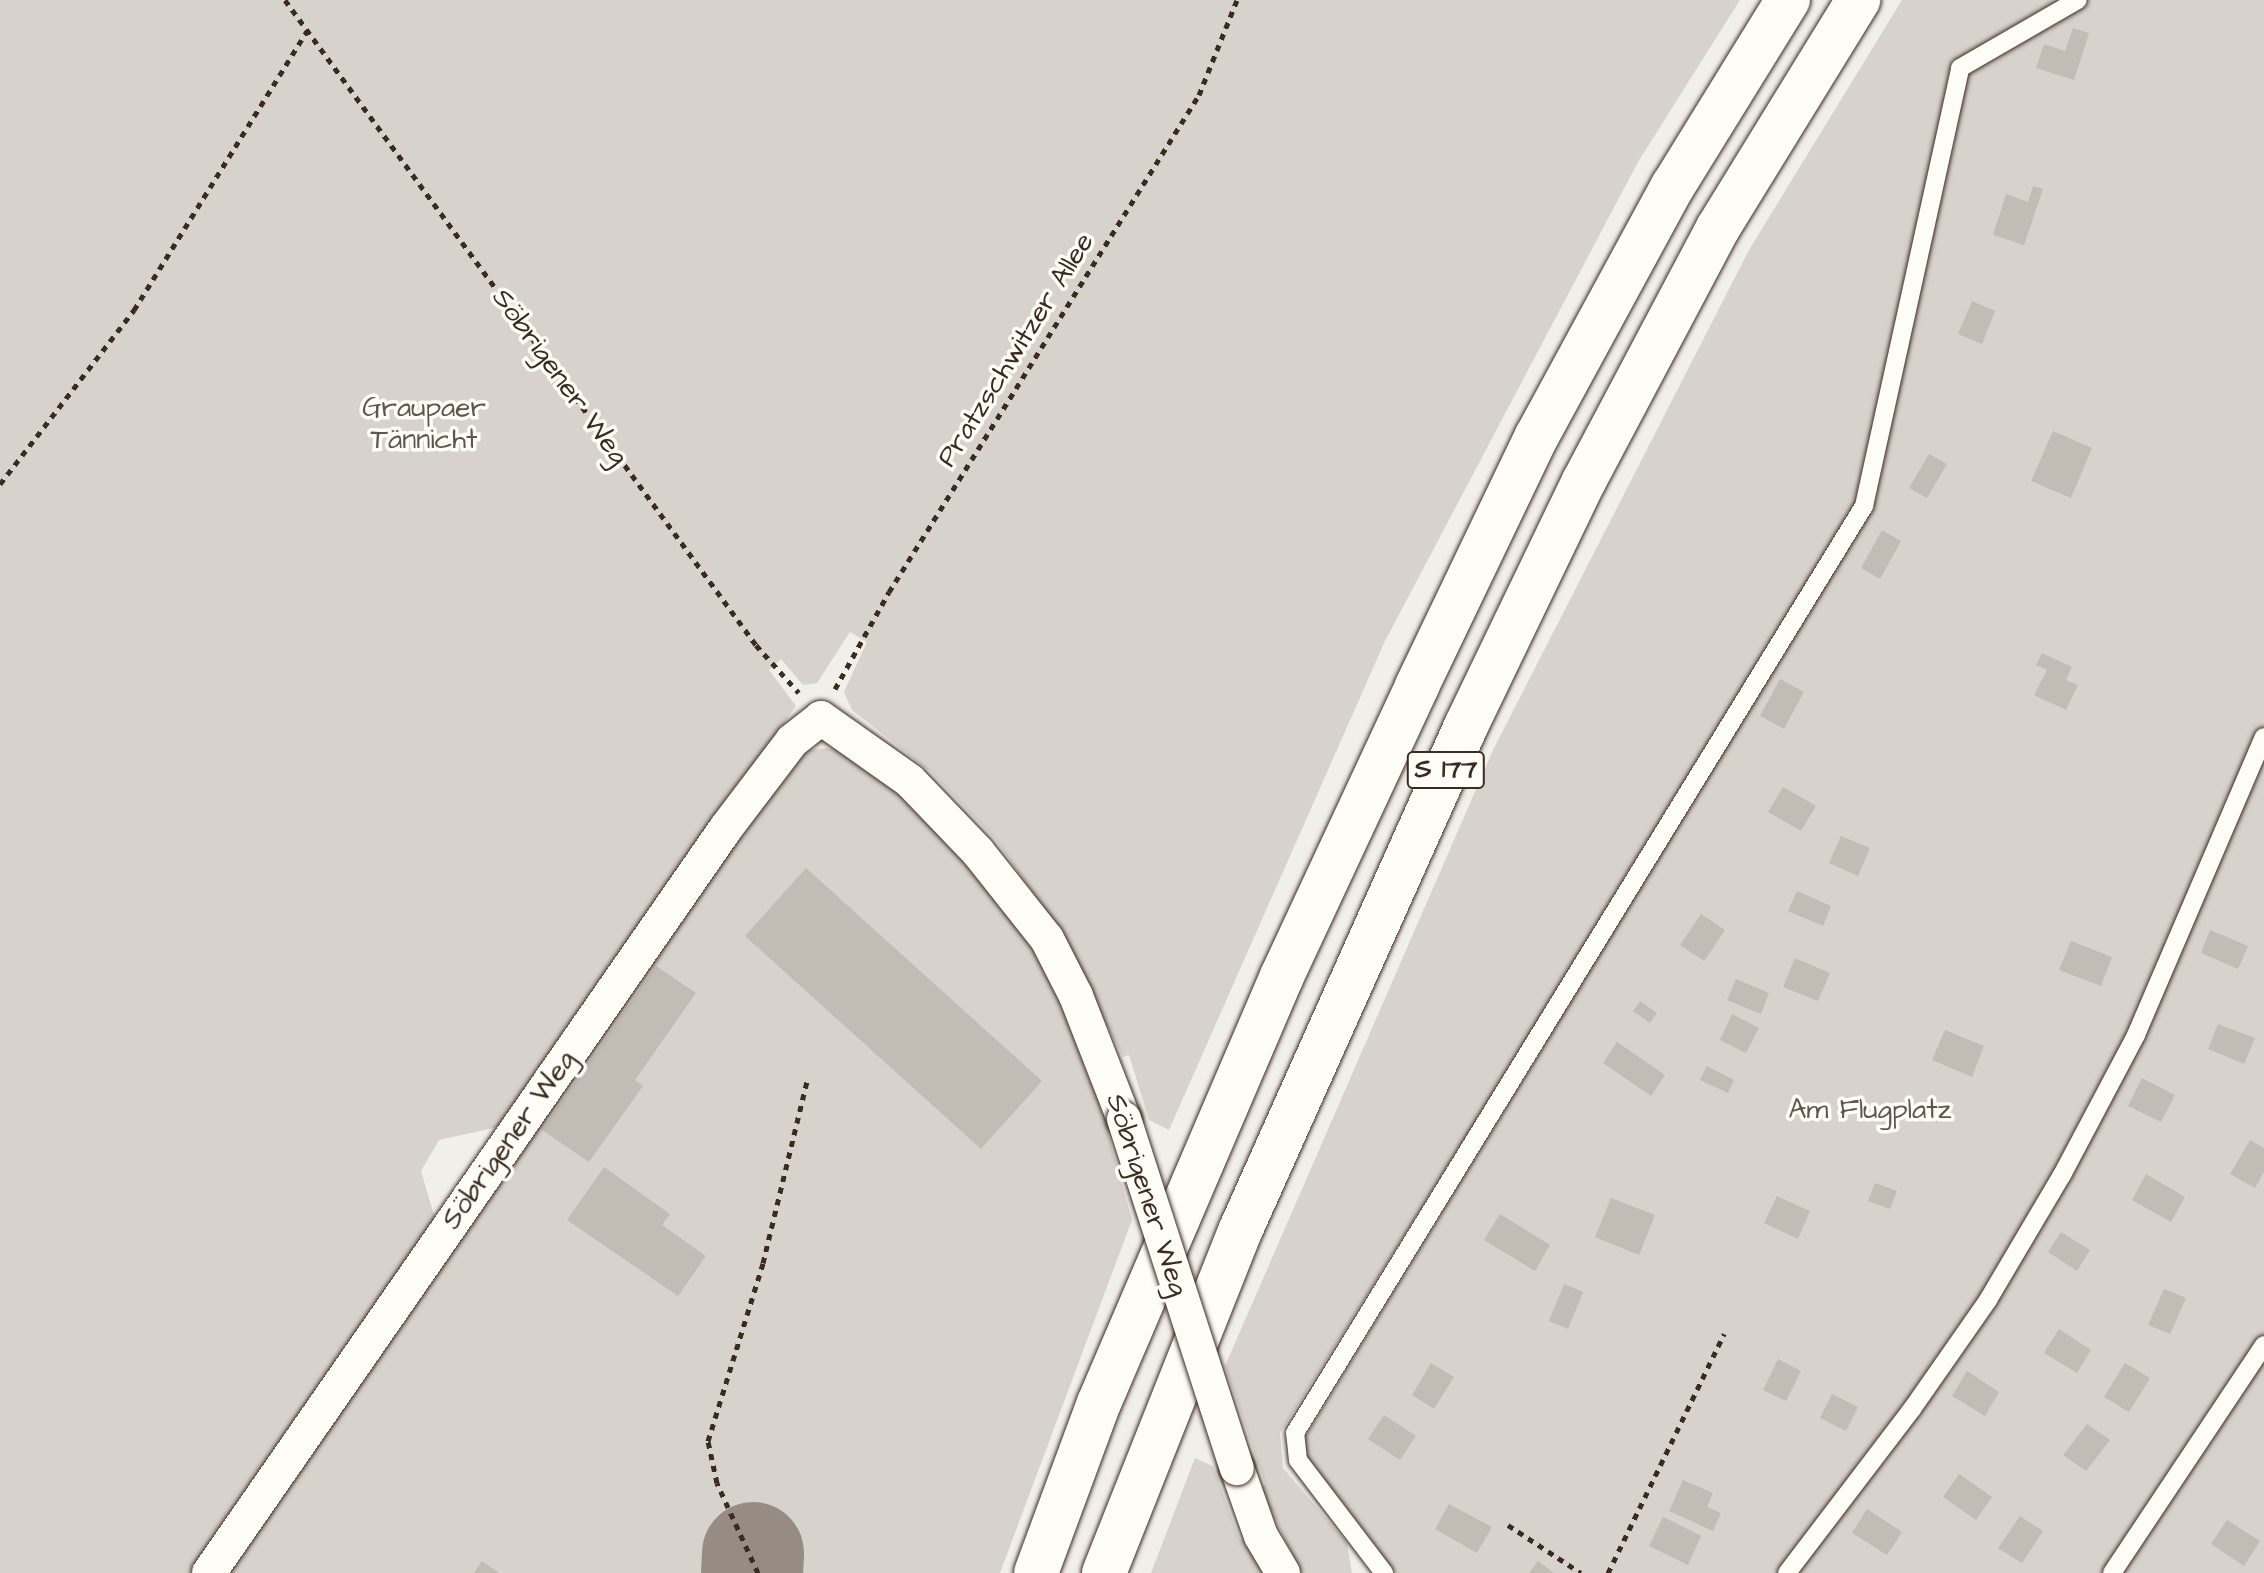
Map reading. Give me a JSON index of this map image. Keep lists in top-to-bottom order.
{
  "streets": {
    "highway": ["S 177"],
    "street": ["Söbrigener Weg"],
    "path": ["Pratzschwitzer Allee"]
  },
  "crossings": [
    ["Pratzschwitzer Allee", "Söbrigener Weg"]
  ],
  "parks": ["Graupaer Tännicht", "Am Flugplatz"]
}
